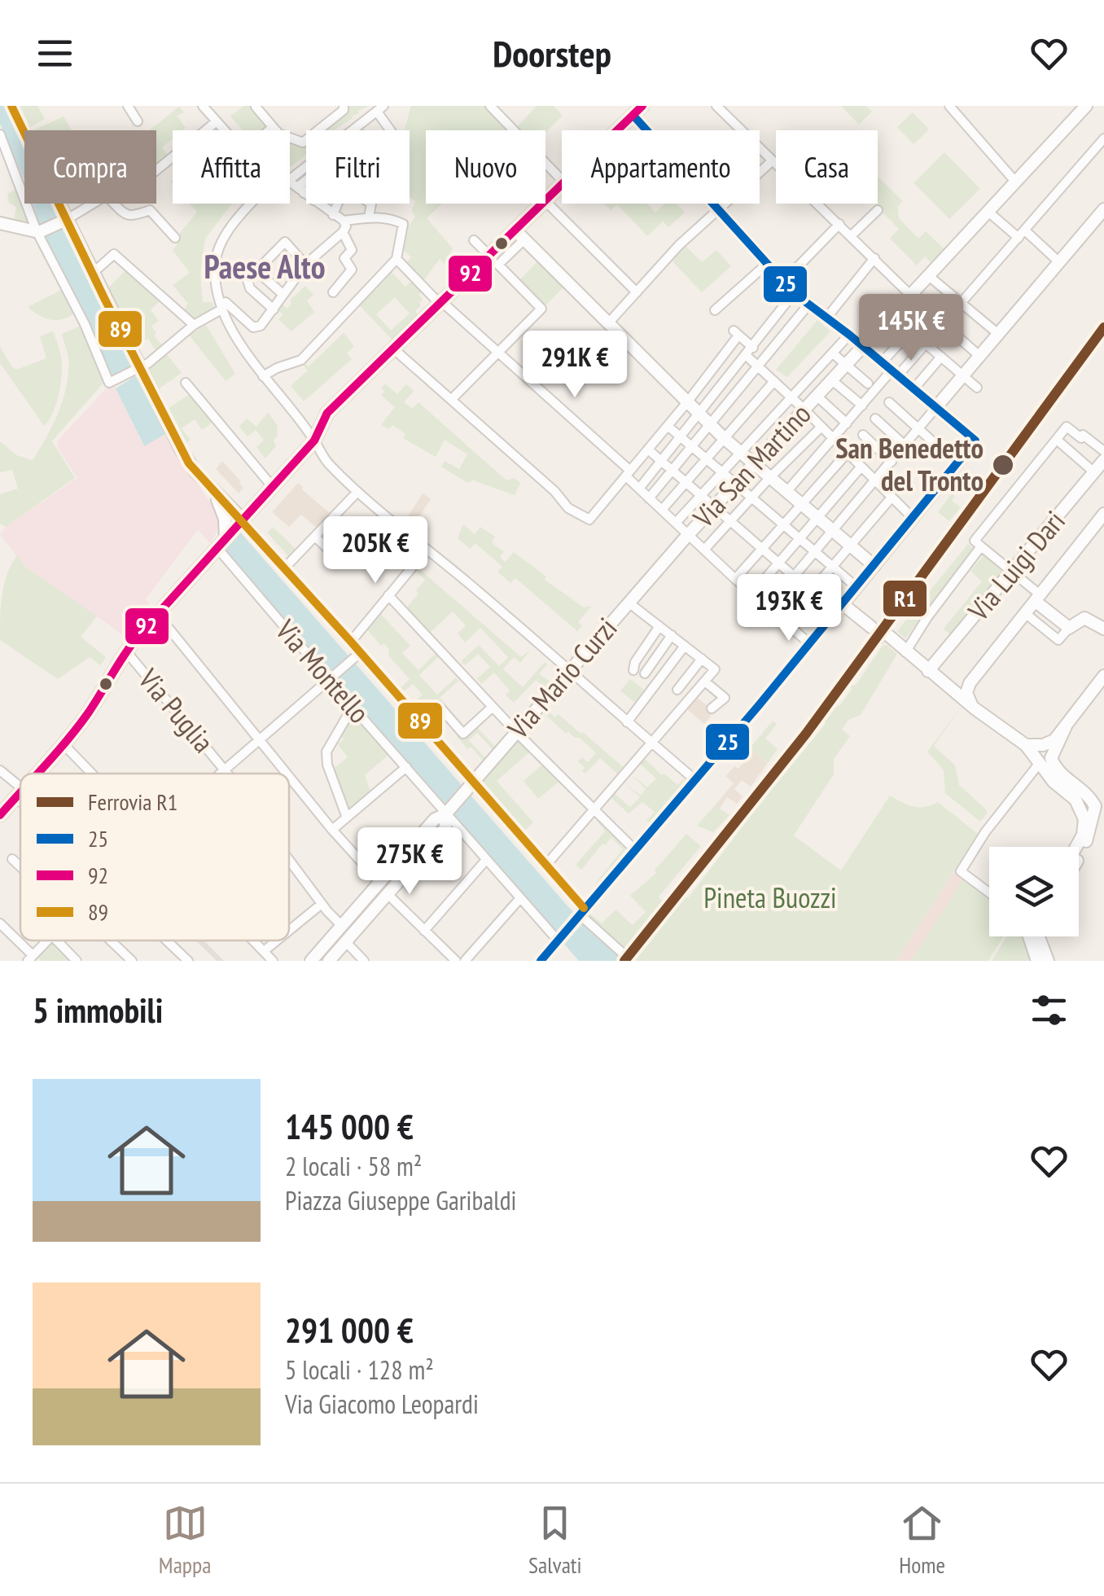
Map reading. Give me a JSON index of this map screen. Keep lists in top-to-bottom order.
{
  "streets": {
    "street": [
      "Via San Martino",
      "Via Luigi Dari",
      "Via Montello",
      "Via Mario Curzi",
      "Via Puglia"
    ]
  },
  "crossings": [
    ["Via San Martino", "Via Mario Curzi"],
    ["Via Montello", "Via Mario Curzi"]
  ],
  "districts": ["Paese Alto"],
  "parks": ["Pineta Buozzi"],
  "places": ["San Benedetto del Tronto"],
  "lines": [
    "transit line 92",
    "transit line 89",
    "transit line 25",
    "rail line R1"
  ],
  "legend": [
    "Ferrovia R1",
    "25",
    "92",
    "89"
  ],
  "page": {
    "header": "Doorstep",
    "chip": [
      "Compra",
      "Affitta",
      "Filtri",
      "Nuovo",
      "Appartamento",
      "Casa"
    ],
    "price": [
      "145K €",
      "291K €",
      "205K €",
      "193K €",
      "275K €"
    ],
    "heading": "5 immobili",
    "list": [
      {
        "name": "145 000 €",
        "note": "2 locali · 58 m² · Piazza Giuseppe Garibaldi"
      },
      {
        "name": "291 000 €",
        "note": "5 locali · 128 m² · Via Giacomo Leopardi"
      }
    ],
    "tabs": ["Mappa", "Salvati", "Home"]
  }
}
